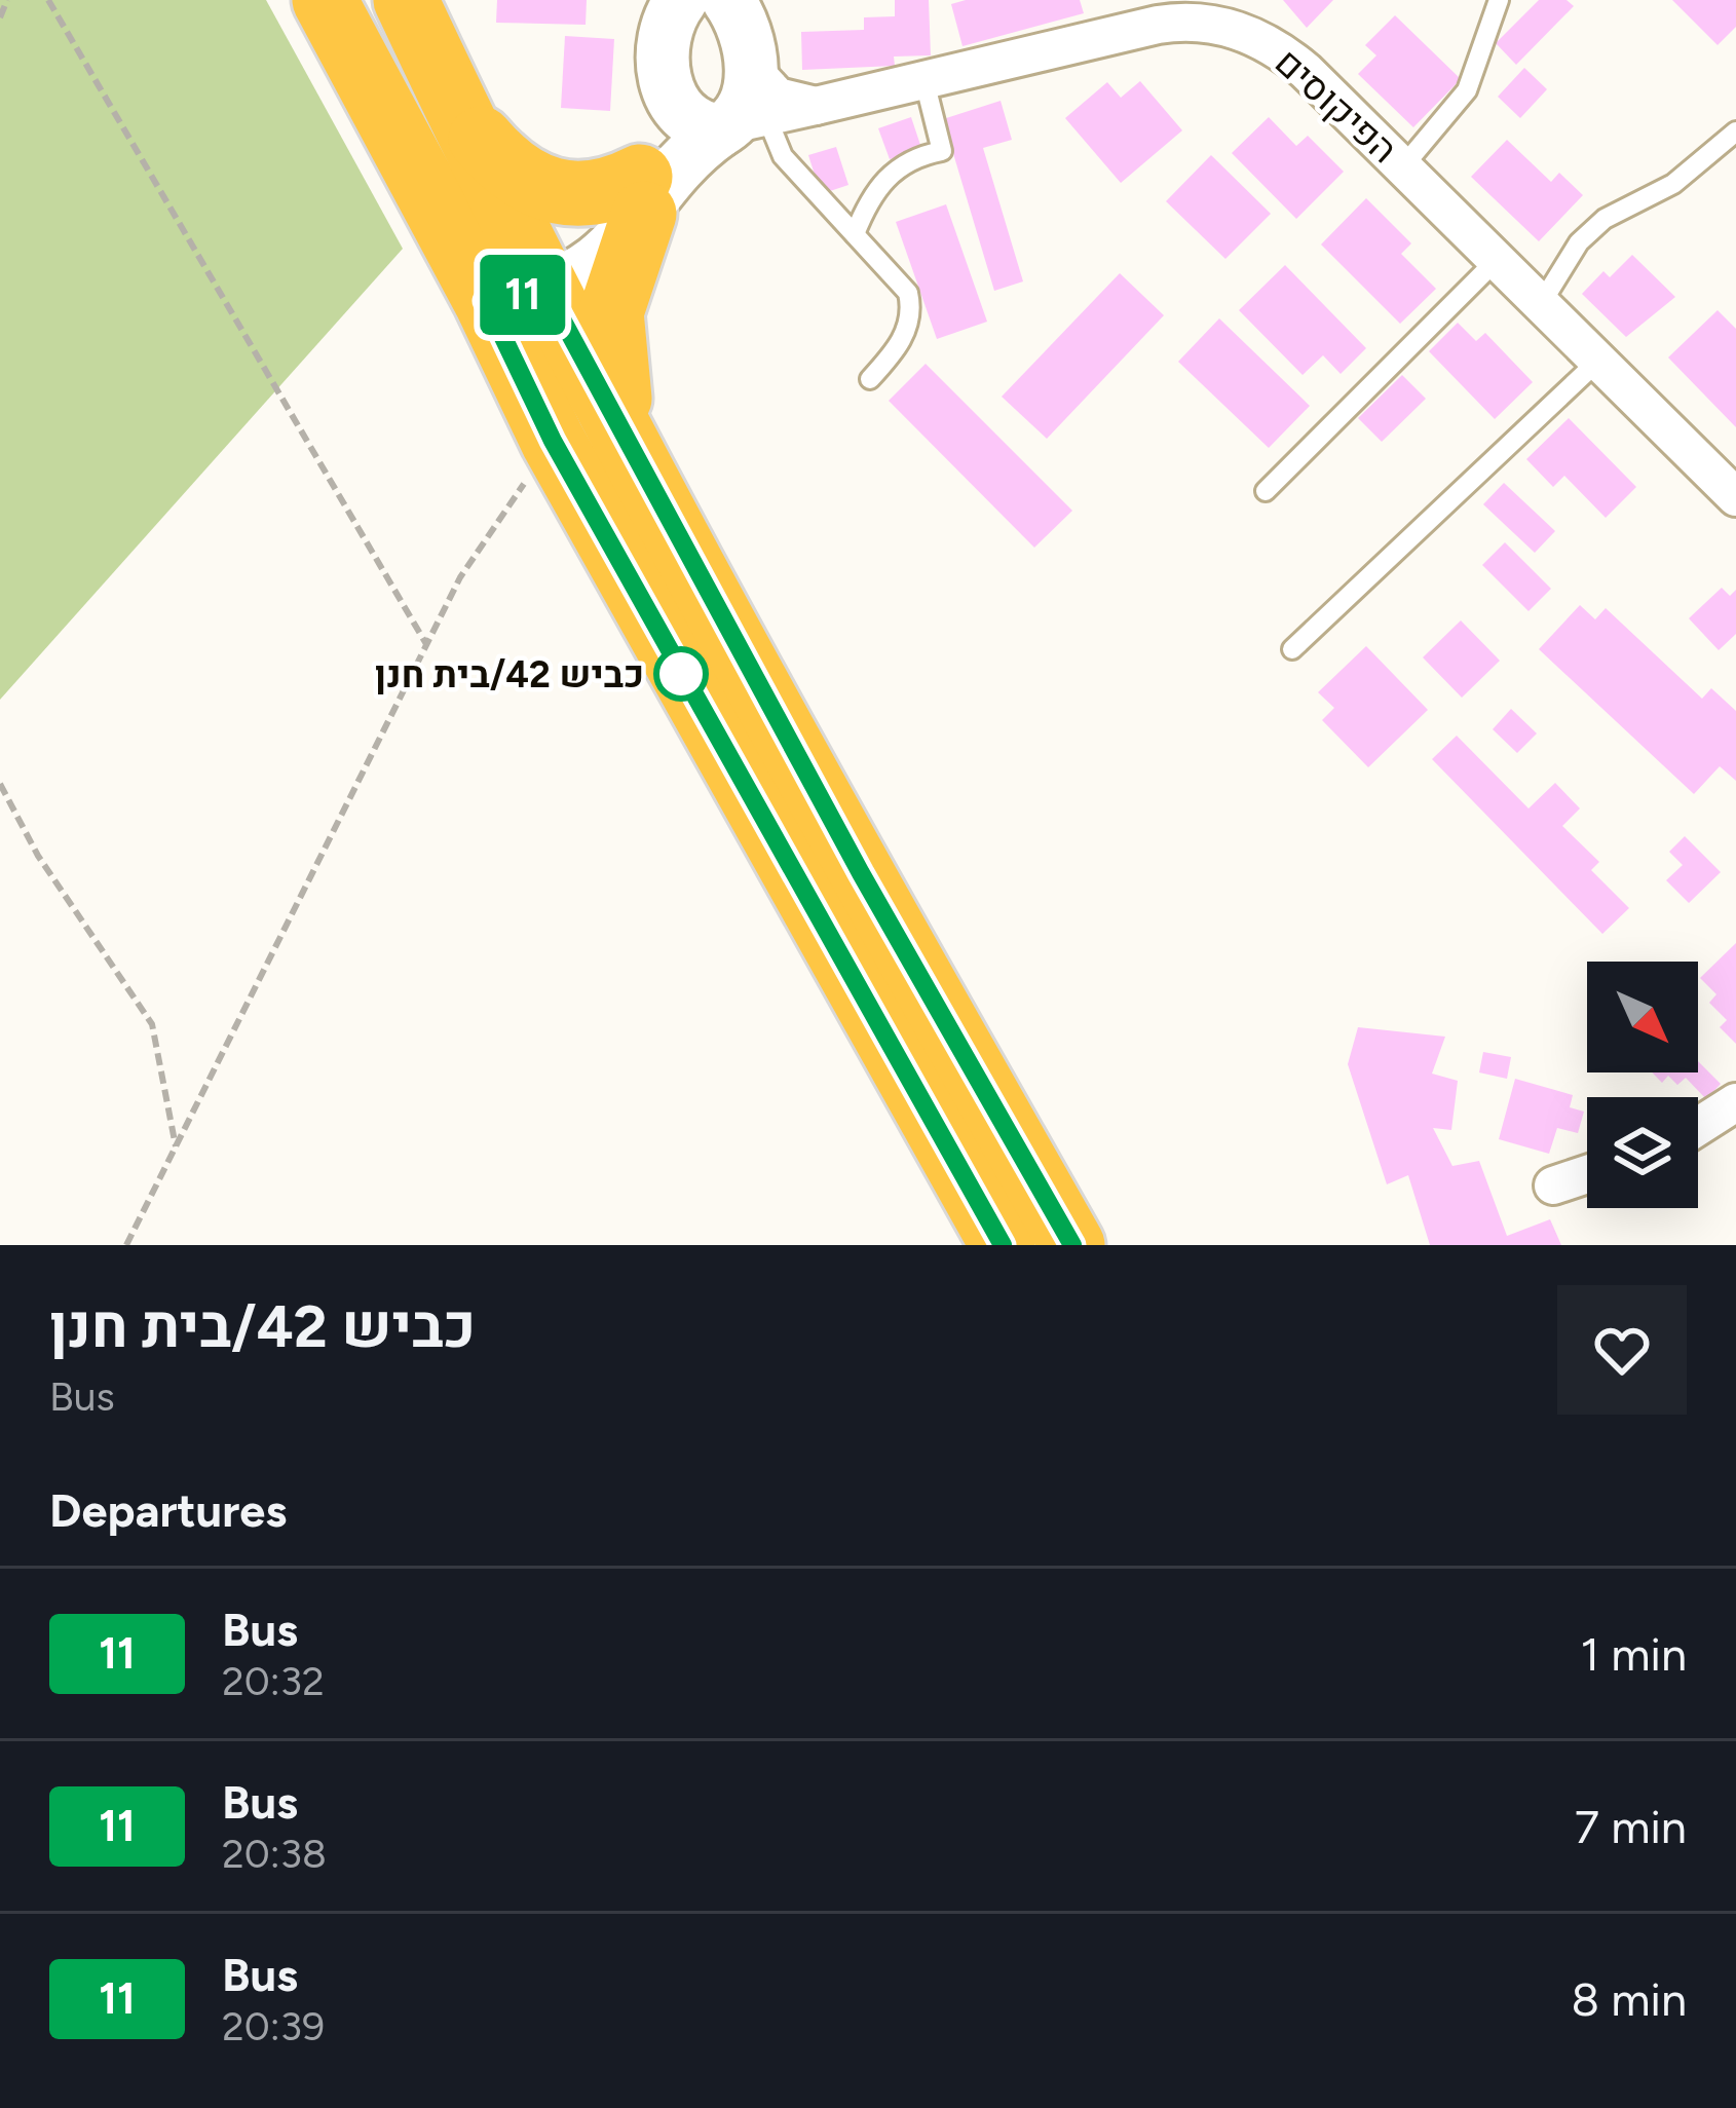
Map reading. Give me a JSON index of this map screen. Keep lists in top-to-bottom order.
{
  "streets": {
    "street": ["הפיקוסים"]
  },
  "places": ["כביש 42/בית חנן"],
  "lines": ["bus line 11"],
  "north": "bottom right",
  "page": {
    "on_map": "11",
    "heading": [
      ["כביש 42/בית חנן", "Bus"],
      "Departures"
    ],
    "list": [
      {
        "mark": "11",
        "name": "Bus",
        "note": "20:32",
        "value": "1 min"
      },
      {
        "mark": "11",
        "name": "Bus",
        "note": "20:38",
        "value": "7 min"
      },
      {
        "mark": "11",
        "name": "Bus",
        "note": "20:39",
        "value": "8 min"
      }
    ]
  }
}
